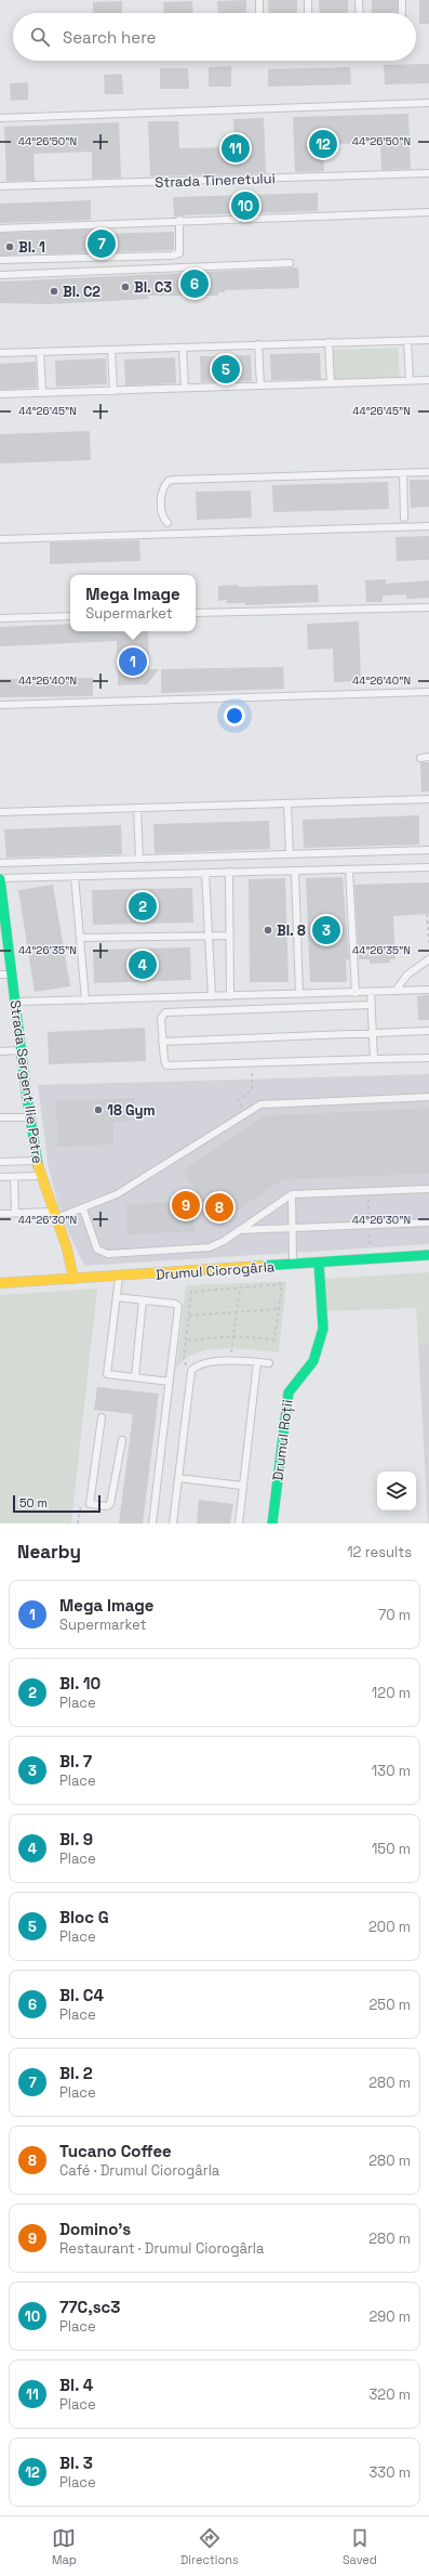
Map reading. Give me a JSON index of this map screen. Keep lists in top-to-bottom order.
{
  "streets": {
    "street": ["Strada Sergent Ilie Petre", "Drumul Ciorogârla", "Drumul Roții"],
    "lane": ["Strada Tineretului"]
  },
  "crossings": [
    ["Strada Sergent Ilie Petre", "Drumul Ciorogârla"],
    ["Drumul Ciorogârla", "Drumul Roții"]
  ],
  "places": [
    "Bl. 1",
    "Bl. C3",
    "Bl. C2",
    "Bl. 8",
    "18 Gym"
  ],
  "scale_bar": "50 m",
  "page": {
    "search": "Search here",
    "pins": [
      "12",
      "11",
      "10",
      "7",
      "6",
      "5",
      "1",
      "2",
      "3",
      "4",
      "9",
      "8"
    ],
    "popup": ["Mega Image", "Supermarket"],
    "scale": "50 m",
    "heading": ["Nearby", "12 results"],
    "list": [
      {
        "mark": "1",
        "name": "Mega Image",
        "note": "Supermarket",
        "value": "70 m"
      },
      {
        "mark": "2",
        "name": "Bl. 10",
        "note": "Place",
        "value": "120 m"
      },
      {
        "mark": "3",
        "name": "Bl. 7",
        "note": "Place",
        "value": "130 m"
      },
      {
        "mark": "4",
        "name": "Bl. 9",
        "note": "Place",
        "value": "150 m"
      },
      {
        "mark": "5",
        "name": "Bloc G",
        "note": "Place",
        "value": "200 m"
      },
      {
        "mark": "6",
        "name": "Bl. C4",
        "note": "Place",
        "value": "250 m"
      },
      {
        "mark": "7",
        "name": "Bl. 2",
        "note": "Place",
        "value": "280 m"
      },
      {
        "mark": "8",
        "name": "Tucano Coffee",
        "note": "Café · Drumul Ciorogârla",
        "value": "280 m"
      },
      {
        "mark": "9",
        "name": "Domino's",
        "note": "Restaurant · Drumul Ciorogârla",
        "value": "280 m"
      },
      {
        "mark": "10",
        "name": "77C,sc3",
        "note": "Place",
        "value": "290 m"
      },
      {
        "mark": "11",
        "name": "Bl. 4",
        "note": "Place",
        "value": "320 m"
      },
      {
        "mark": "12",
        "name": "Bl. 3",
        "note": "Place",
        "value": "330 m"
      }
    ],
    "nav": ["Map", "Directions", "Saved"]
  },
  "coordinates": [
    "44°26'50\"N",
    "44°26'45\"N",
    "44°26'40\"N",
    "44°26'35\"N",
    "44°26'30\"N"
  ]
}
